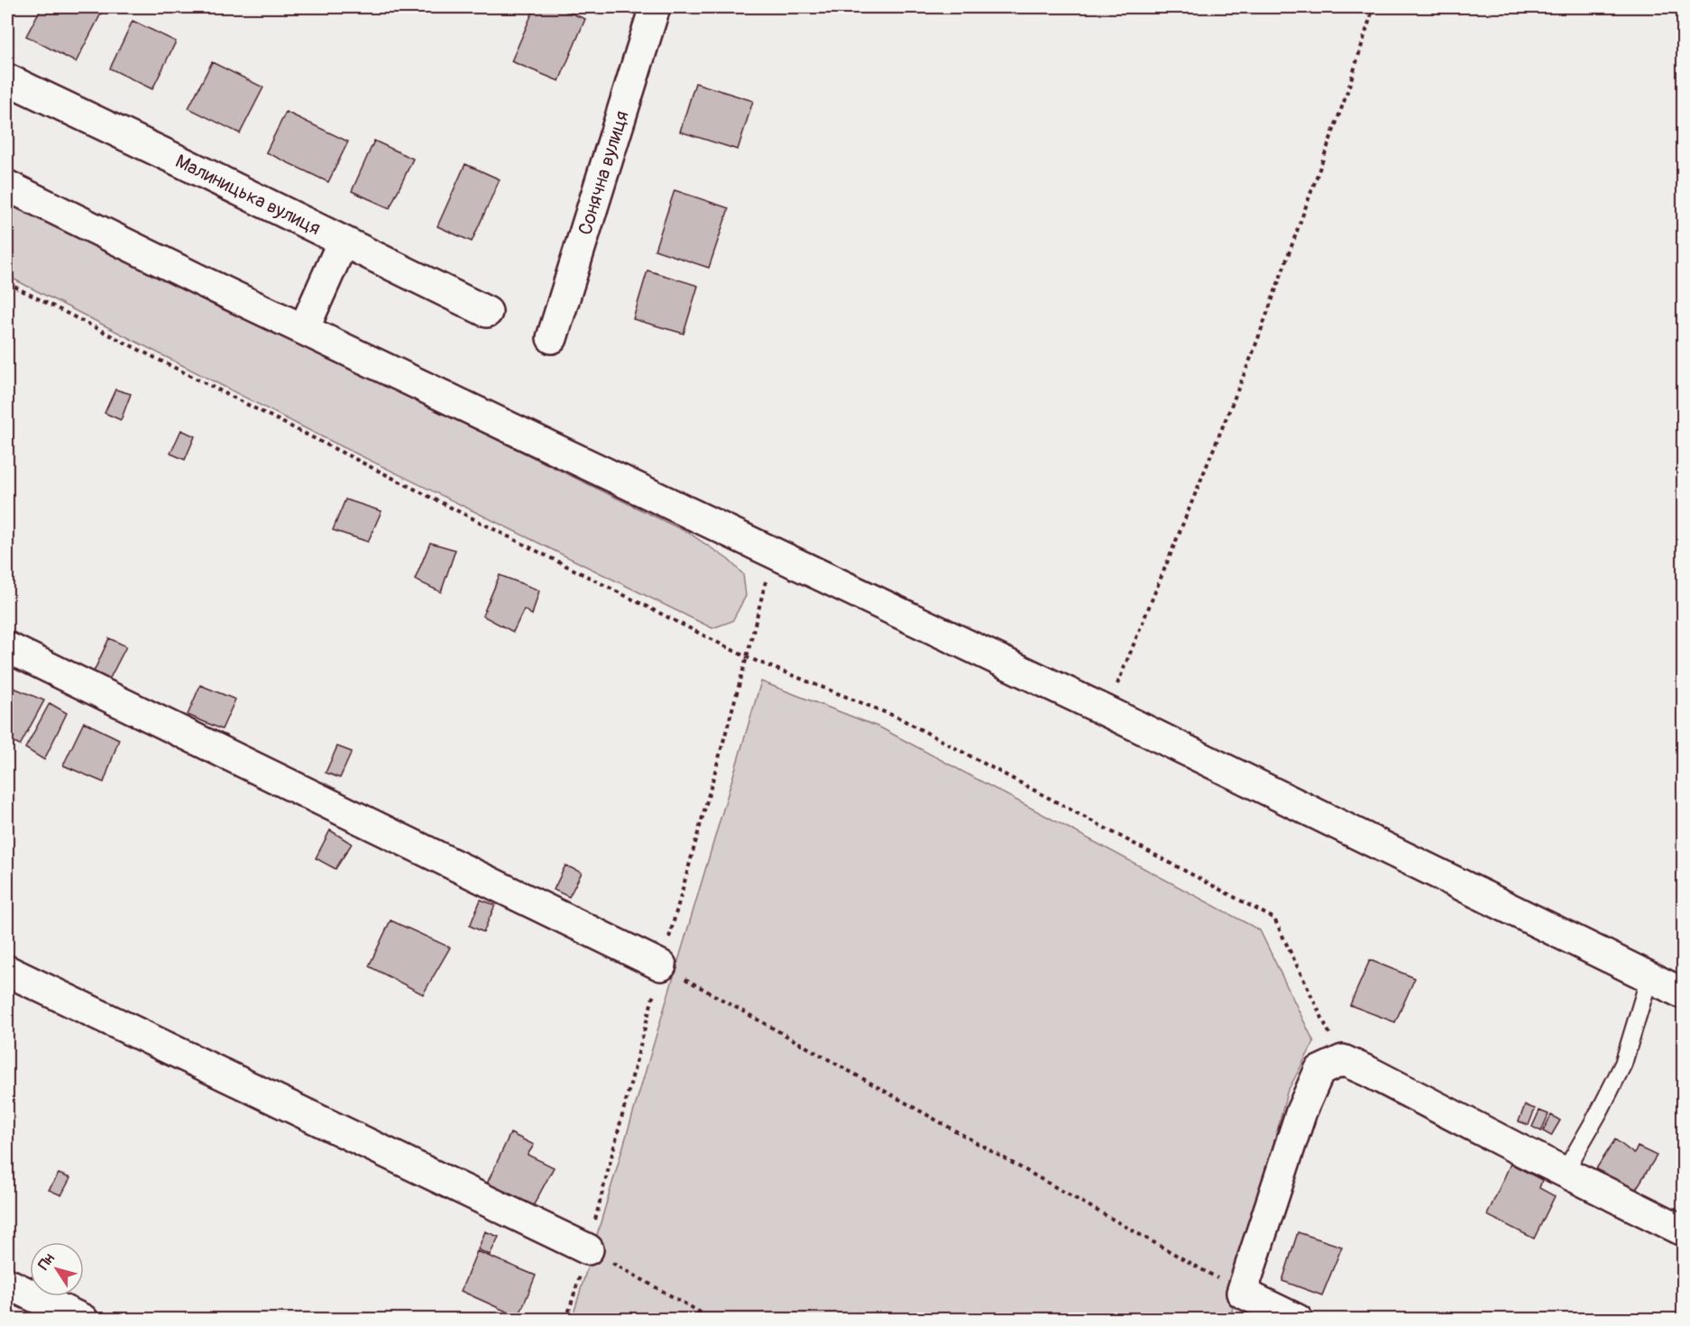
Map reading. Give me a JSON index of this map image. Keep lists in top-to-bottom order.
{
  "streets": {
    "street": ["Сонячна вулиця", "Малиницька вулиця"]
  },
  "north": "top left"
}
